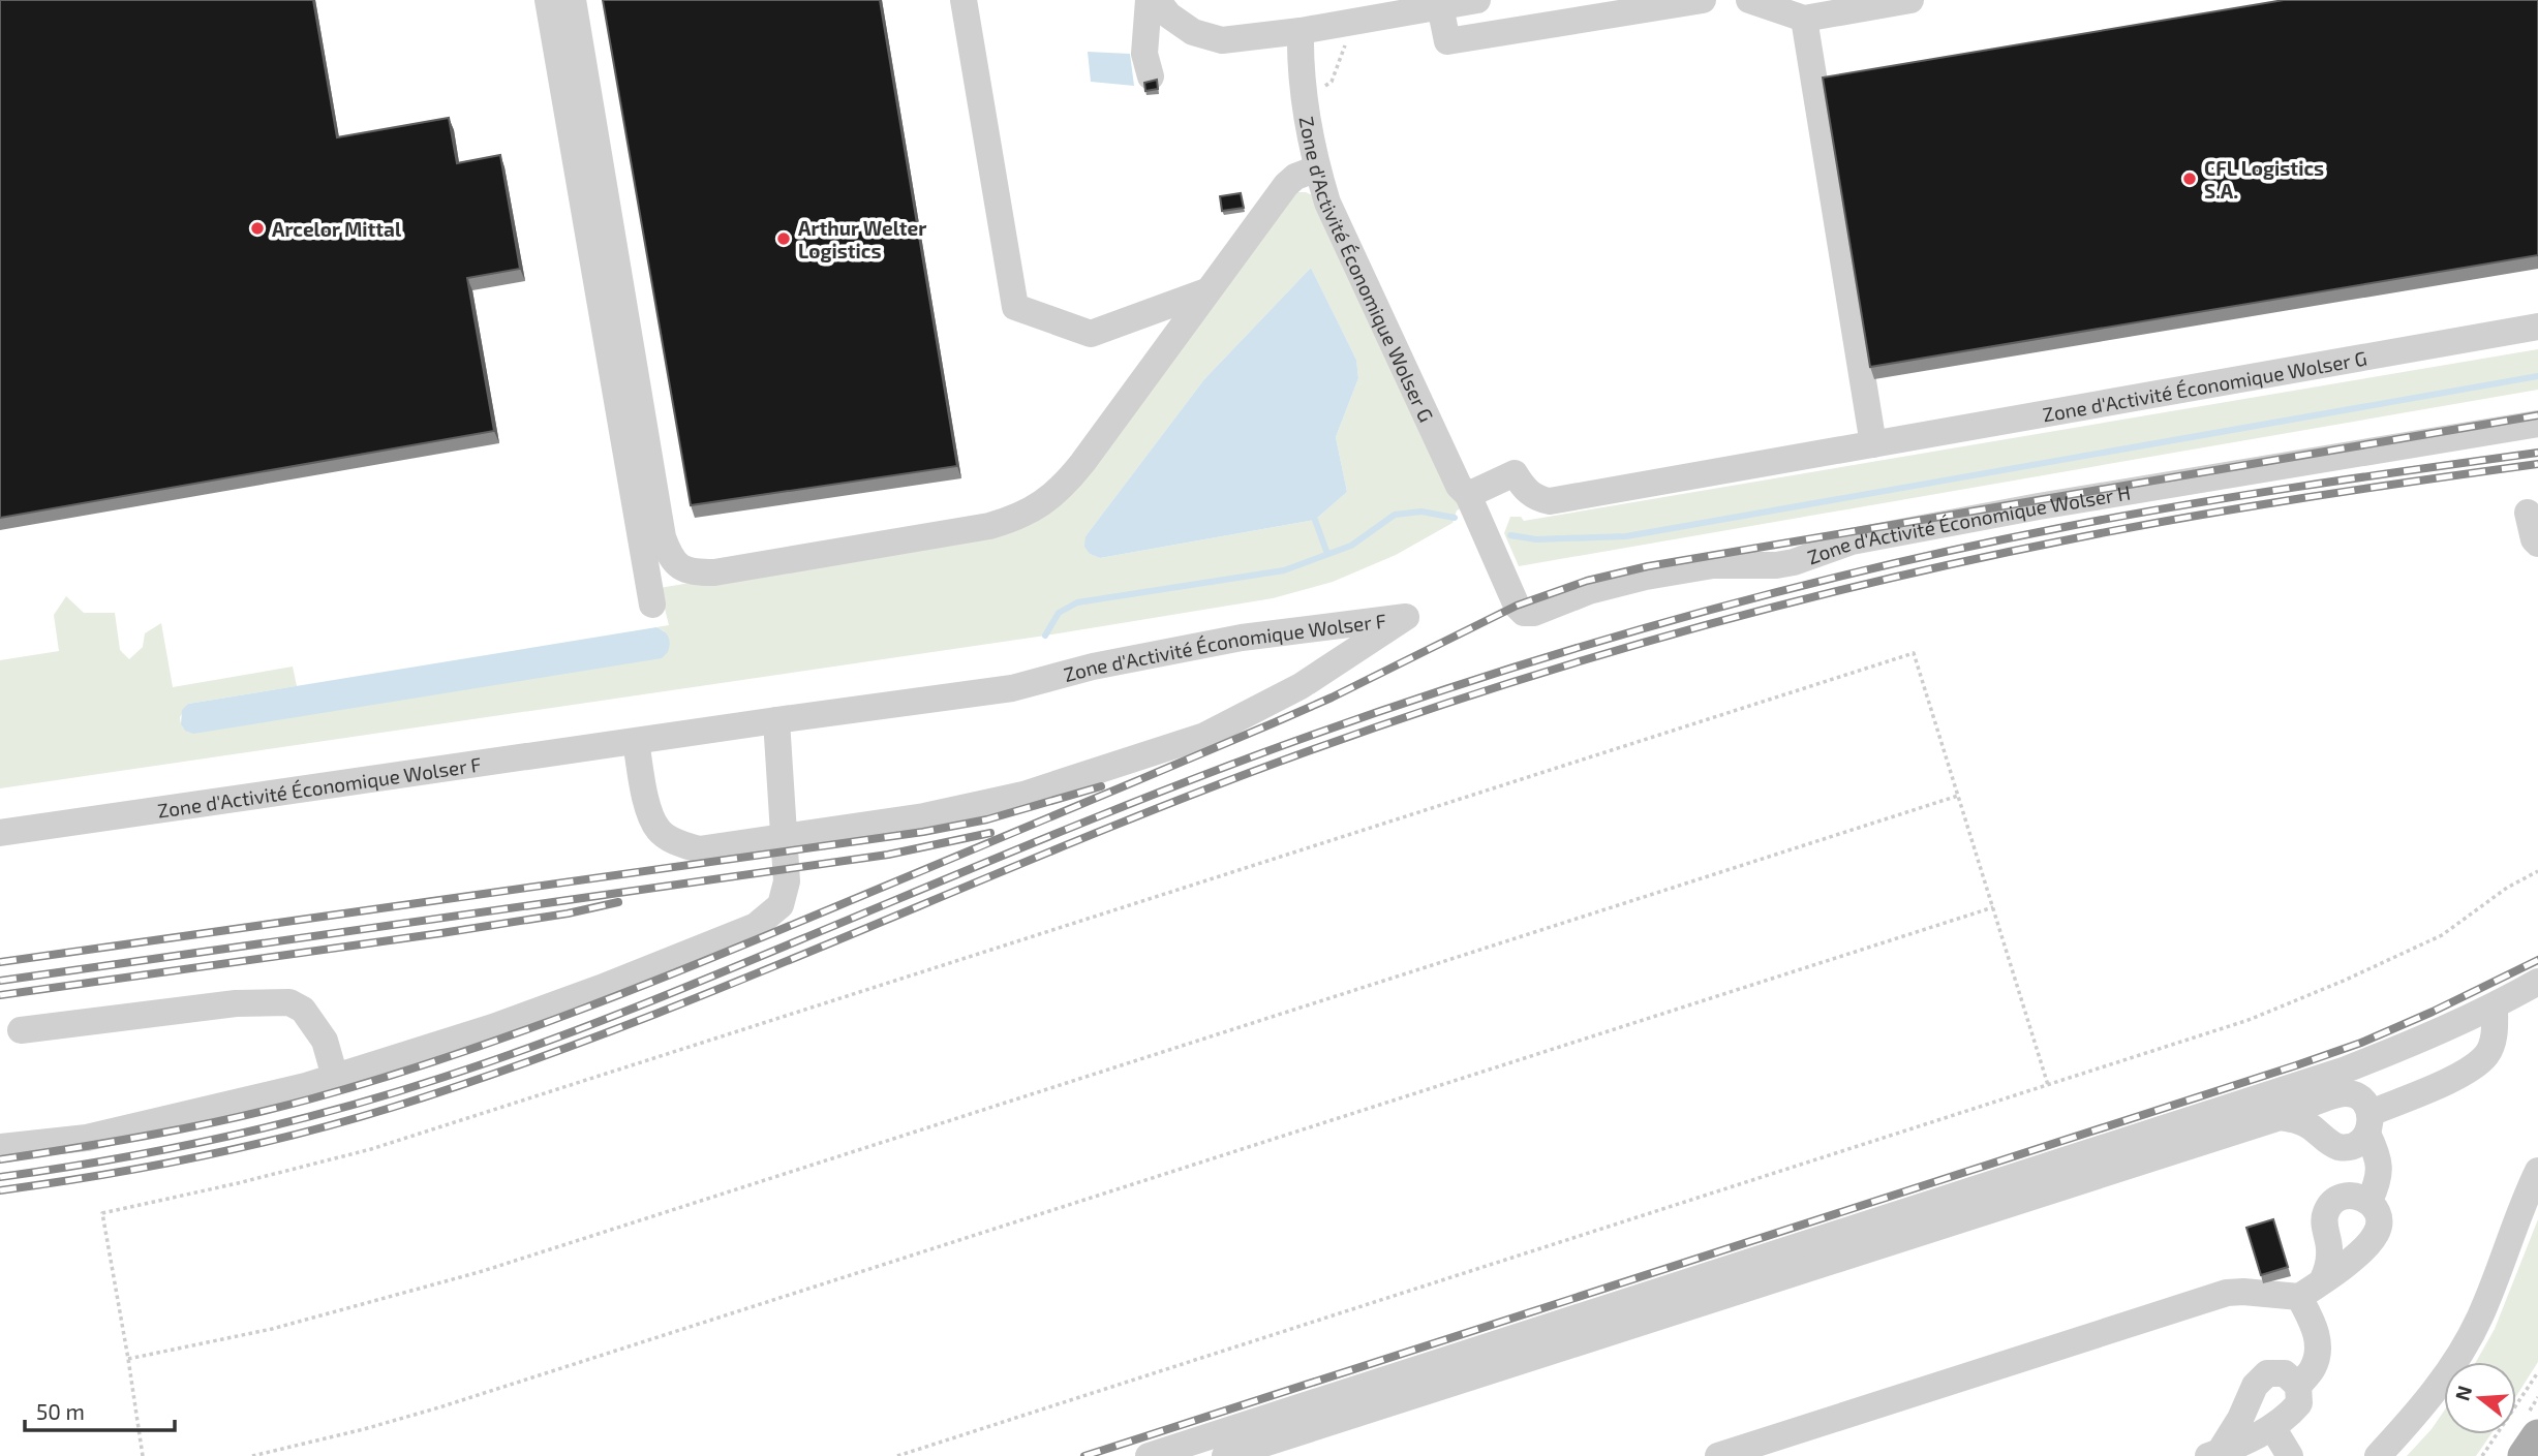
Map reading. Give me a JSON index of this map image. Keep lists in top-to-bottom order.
{
  "streets": {
    "lane": ["Zone d'Activité Économique Wolser G", "Zone d'Activité Économique Wolser H", "Zone d'Activité Économique Wolser F"]
  },
  "crossings": [
    ["Zone d'Activité Économique Wolser G", "Zone d'Activité Économique Wolser H"]
  ],
  "places": ["CFL Logistics S.A.", "Arcelor Mittal", "Arthur Welter Logistics"],
  "scale_bar": "50 m",
  "north": "left"
}
